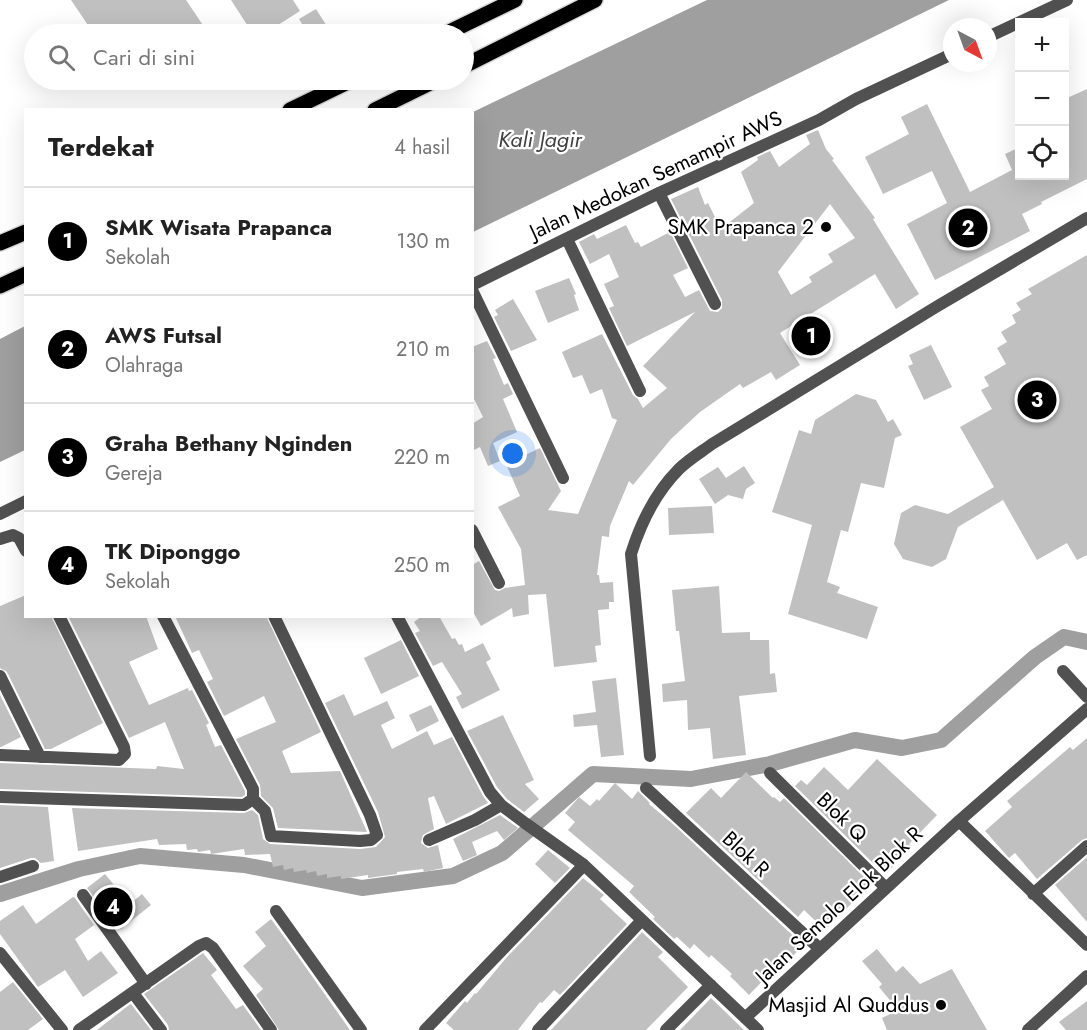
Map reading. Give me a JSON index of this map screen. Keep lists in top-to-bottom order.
{
  "streets": {
    "street": [
      "Jalan Medokan Semampir AWS",
      "Blok Q",
      "Blok R",
      "Jalan Semolo Elok Blok R"
    ]
  },
  "crossings": [
    ["Blok Q", "Jalan Semolo Elok Blok R"],
    ["Blok R", "Jalan Semolo Elok Blok R"]
  ],
  "water": ["Kali Jagir"],
  "places": ["SMK Prapanca 2", "Masjid Al Quddus"],
  "north": "bottom right",
  "page": {
    "map_buttons": ["+", "−"],
    "search": "Cari di sini",
    "heading": ["Terdekat", "4 hasil"],
    "list": [
      {
        "mark": "1",
        "name": "SMK Wisata Prapanca",
        "note": "Sekolah",
        "value": "130 m"
      },
      {
        "mark": "2",
        "name": "AWS Futsal",
        "note": "Olahraga",
        "value": "210 m"
      },
      {
        "mark": "3",
        "name": "Graha Bethany Nginden",
        "note": "Gereja",
        "value": "220 m"
      },
      {
        "mark": "4",
        "name": "TK Diponggo",
        "note": "Sekolah",
        "value": "250 m"
      }
    ],
    "pins": [
      "2",
      "1",
      "3",
      "4"
    ]
  }
}
